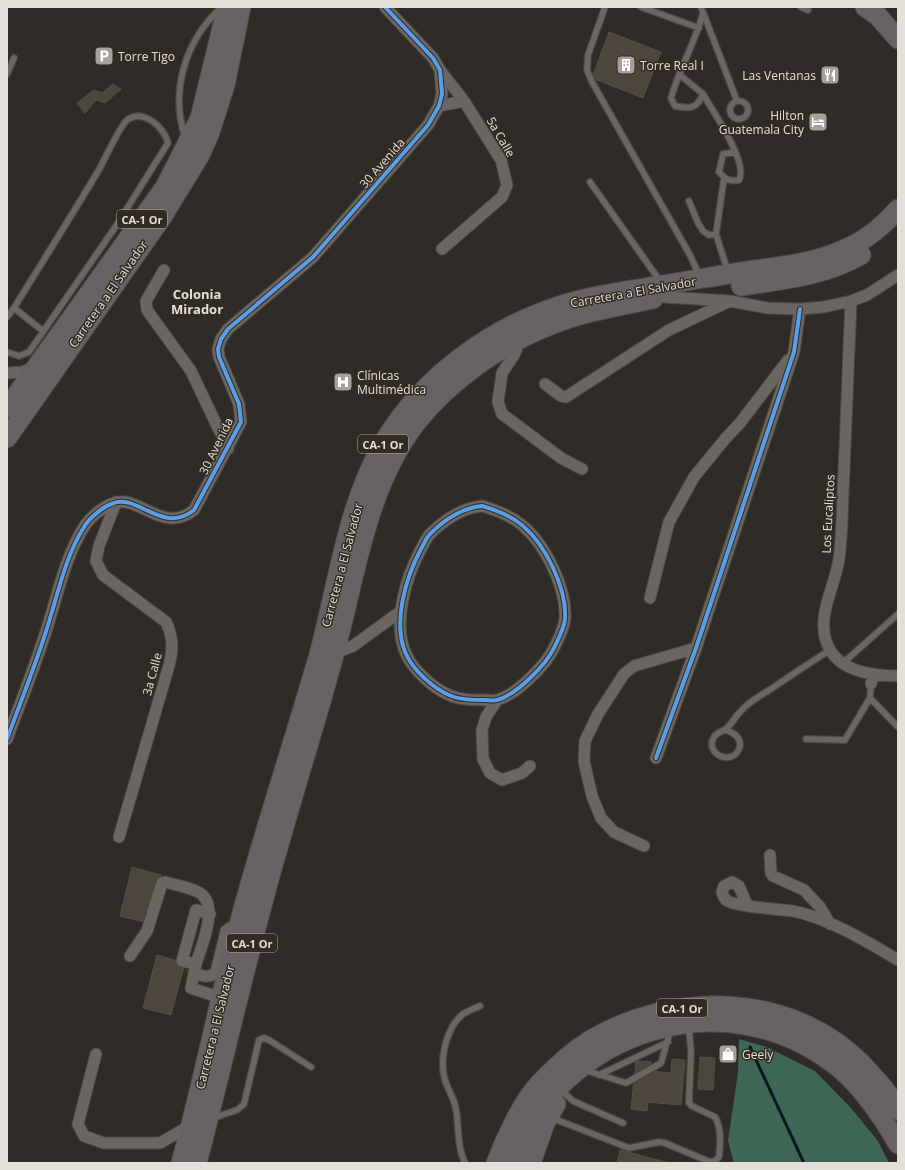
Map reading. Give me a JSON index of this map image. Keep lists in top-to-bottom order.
{
  "streets": {
    "highway": ["CA-1 Or", "Carretera a El Salvador"],
    "street": [
      "5a Calle",
      "30 Avenida",
      "Los Eucaliptos",
      "3a Calle"
    ]
  },
  "crossings": [
    ["5a Calle", "30 Avenida"],
    ["30 Avenida", "3a Calle"]
  ],
  "districts": ["Colonia Mirador"],
  "places": {
    "parking": ["Torre Tigo"],
    "building": ["Torre Real I"],
    "restaurant": ["Las Ventanas"],
    "hotel": ["Hilton Guatemala City"],
    "hospital": ["Clínicas Multimédica"],
    "shop": ["Geely"]
  }
}
